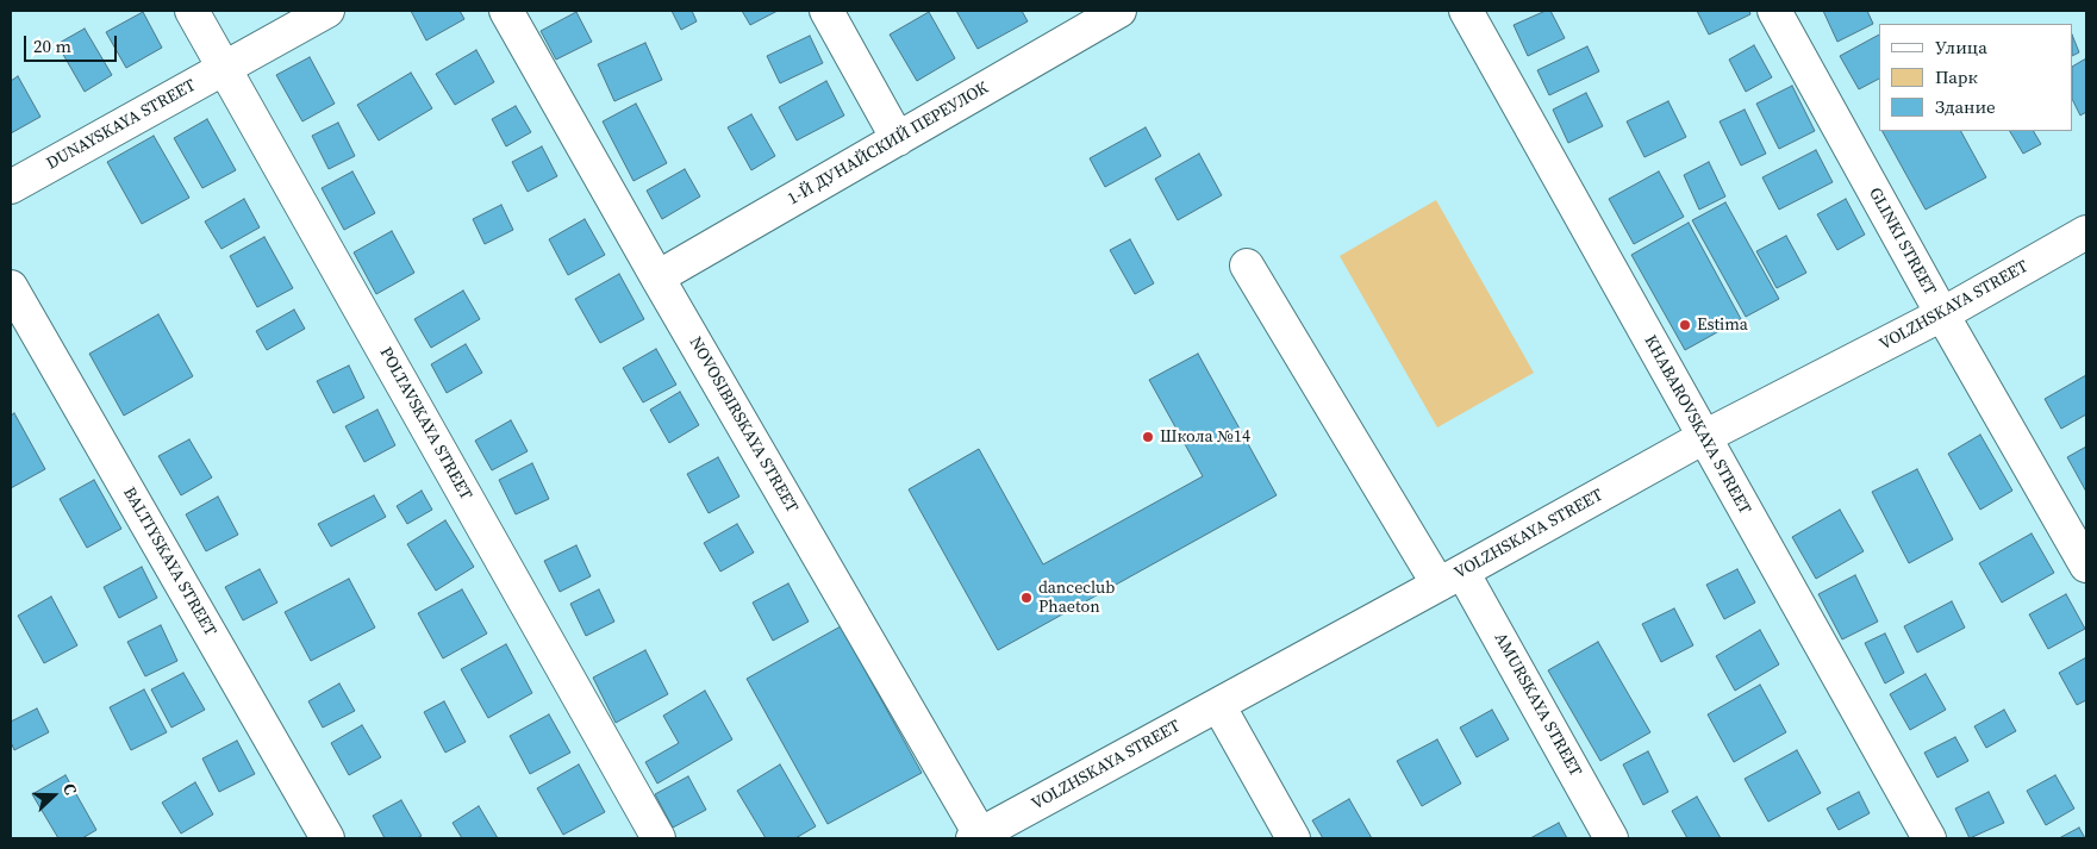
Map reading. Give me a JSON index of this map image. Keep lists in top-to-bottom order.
{
  "streets": {
    "street": [
      "DUNAYSKAYA STREET",
      "1-Й ДУНАЙСКИЙ ПЕРЕУЛОК",
      "GLINKI STREET",
      "VOLZHSKAYA STREET",
      "POLTAVSKAYA STREET",
      "NOVOSIBIRSKAYA STREET",
      "KHABAROVSKAYA STREET",
      "BALTIYSKAYA STREET",
      "AMURSKAYA STREET"
    ]
  },
  "crossings": [
    ["DUNAYSKAYA STREET", "POLTAVSKAYA STREET"],
    ["1-Й ДУНАЙСКИЙ ПЕРЕУЛОК", "NOVOSIBIRSKAYA STREET"],
    ["GLINKI STREET", "VOLZHSKAYA STREET"],
    ["VOLZHSKAYA STREET", "NOVOSIBIRSKAYA STREET"],
    ["VOLZHSKAYA STREET", "KHABAROVSKAYA STREET"],
    ["VOLZHSKAYA STREET", "AMURSKAYA STREET"]
  ],
  "places": ["Estima", "Школа №14", "danceclub Phaeton"],
  "legend": ["Улица", "Парк", "Здание"],
  "scale_bar": "20 m",
  "north": "right"
}
